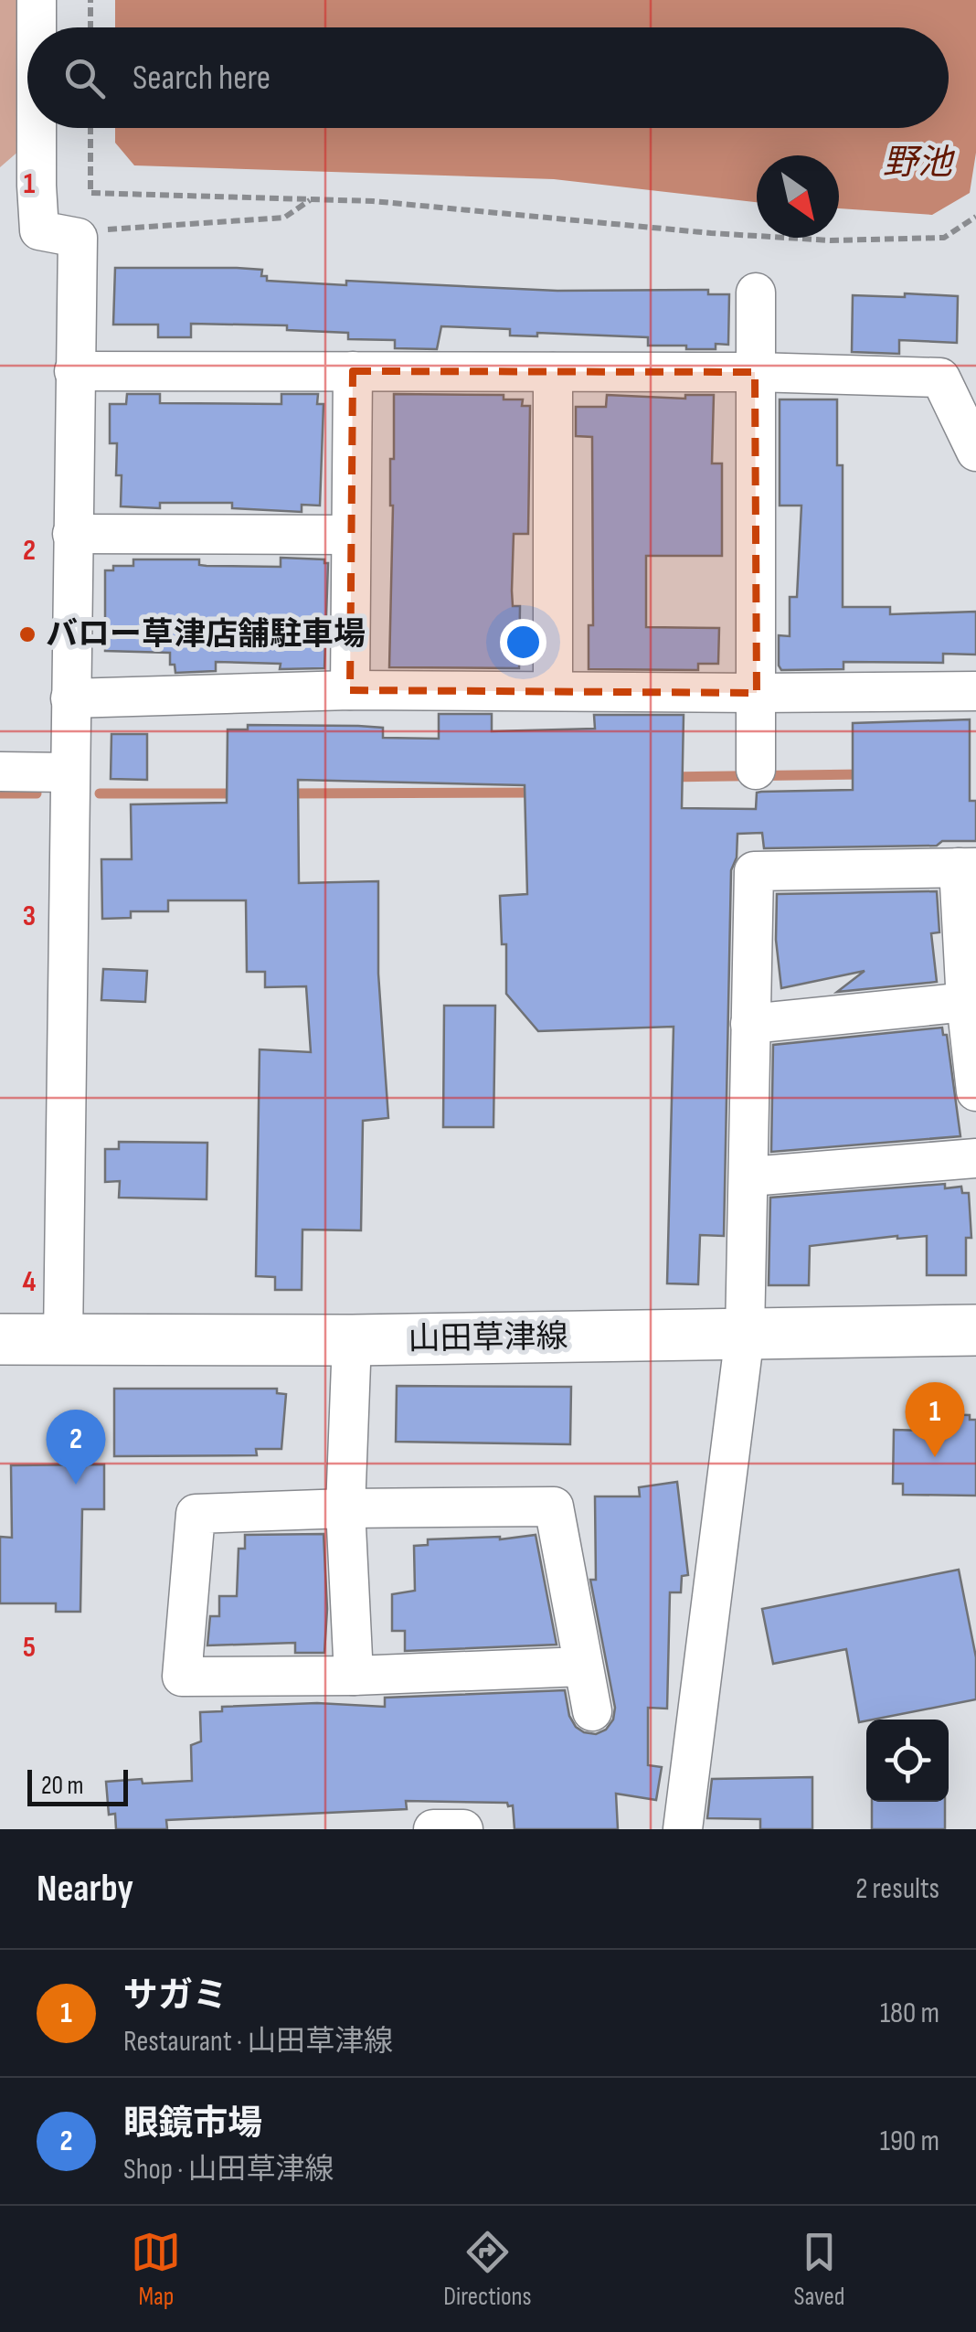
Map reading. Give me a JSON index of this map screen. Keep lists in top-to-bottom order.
{
  "streets": {
    "main road": ["山田草津線"]
  },
  "water": ["野池"],
  "places": ["バロー草津店舗駐車場"],
  "scale_bar": "20 m",
  "north": "bottom right",
  "page": {
    "search": "Search here",
    "pins": ["1", "2"],
    "scale": "20 m",
    "heading": ["Nearby", "2 results"],
    "list": [
      {
        "mark": "1",
        "name": "サガミ",
        "note": "Restaurant · 山田草津線",
        "value": "180 m"
      },
      {
        "mark": "2",
        "name": "眼鏡市場",
        "note": "Shop · 山田草津線",
        "value": "190 m"
      }
    ],
    "nav": ["Map", "Directions", "Saved"]
  },
  "grid": {
    "rows": [
      "1",
      "2",
      "3",
      "4",
      "5"
    ]
  }
}
